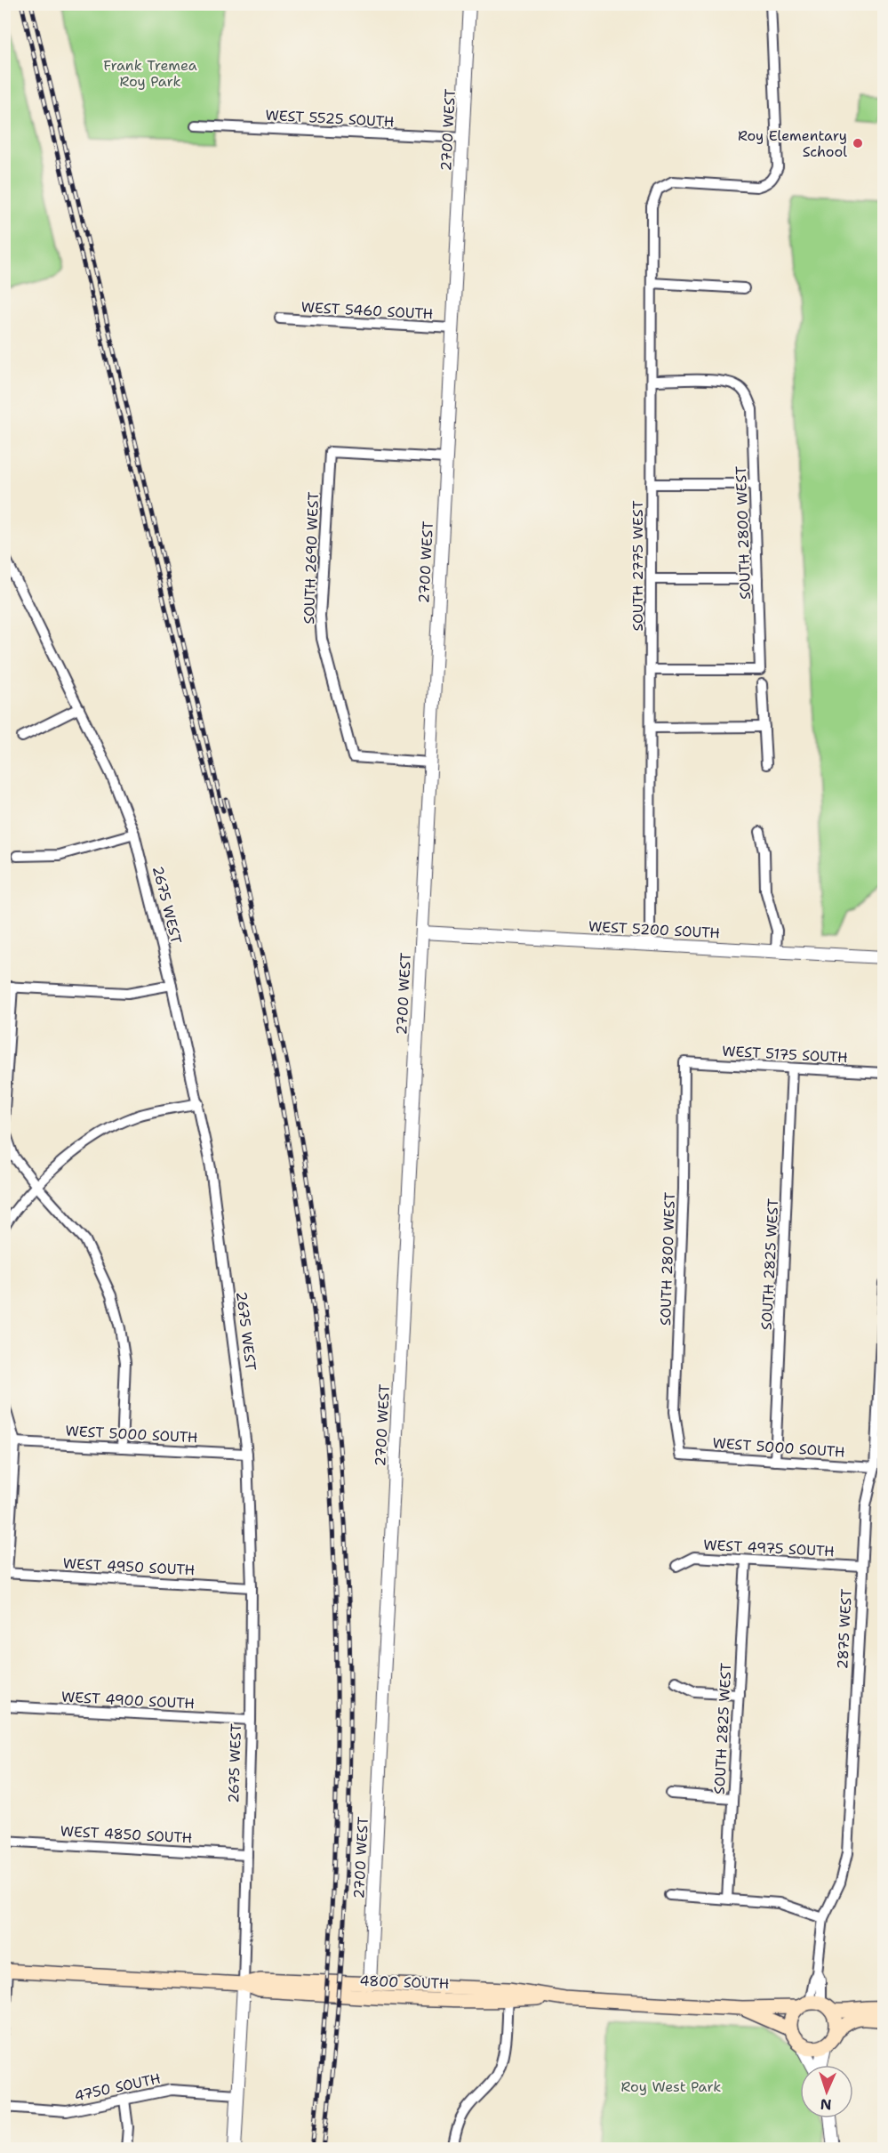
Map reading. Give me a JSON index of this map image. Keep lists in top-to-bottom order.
{
  "streets": {
    "main road": ["4800 SOUTH"],
    "street": [
      "WEST 5525 SOUTH",
      "2700 WEST",
      "WEST 5460 SOUTH",
      "SOUTH 2800 WEST",
      "SOUTH 2690 WEST",
      "SOUTH 2775 WEST",
      "2675 WEST",
      "WEST 5200 SOUTH",
      "WEST 5175 SOUTH",
      "SOUTH 2825 WEST",
      "WEST 5000 SOUTH",
      "WEST 4975 SOUTH",
      "WEST 4950 SOUTH",
      "2875 WEST",
      "WEST 4900 SOUTH",
      "WEST 4850 SOUTH",
      "4750 SOUTH"
    ]
  },
  "crossings": [
    ["WEST 5525 SOUTH", "2700 WEST"],
    ["2700 WEST", "WEST 5460 SOUTH"],
    ["2700 WEST", "SOUTH 2690 WEST"],
    ["2700 WEST", "WEST 5200 SOUTH"],
    ["2700 WEST", "4800 SOUTH"],
    ["SOUTH 2800 WEST", "SOUTH 2775 WEST"],
    ["SOUTH 2800 WEST", "WEST 5175 SOUTH"],
    ["SOUTH 2800 WEST", "WEST 5000 SOUTH"],
    ["SOUTH 2775 WEST", "WEST 5200 SOUTH"],
    ["2675 WEST", "WEST 5000 SOUTH"],
    ["2675 WEST", "WEST 4950 SOUTH"],
    ["2675 WEST", "WEST 4900 SOUTH"],
    ["2675 WEST", "WEST 4850 SOUTH"],
    ["2675 WEST", "4800 SOUTH"],
    ["2675 WEST", "4750 SOUTH"],
    ["WEST 5175 SOUTH", "SOUTH 2825 WEST"],
    ["SOUTH 2825 WEST", "WEST 5000 SOUTH"],
    ["SOUTH 2825 WEST", "WEST 4975 SOUTH"],
    ["WEST 5000 SOUTH", "2875 WEST"],
    ["WEST 4975 SOUTH", "2875 WEST"],
    ["2875 WEST", "4800 SOUTH"]
  ],
  "parks": ["Frank Tremea Roy Park", "Roy West Park"],
  "places": ["Roy Elementary School"],
  "north": "bottom"
}
